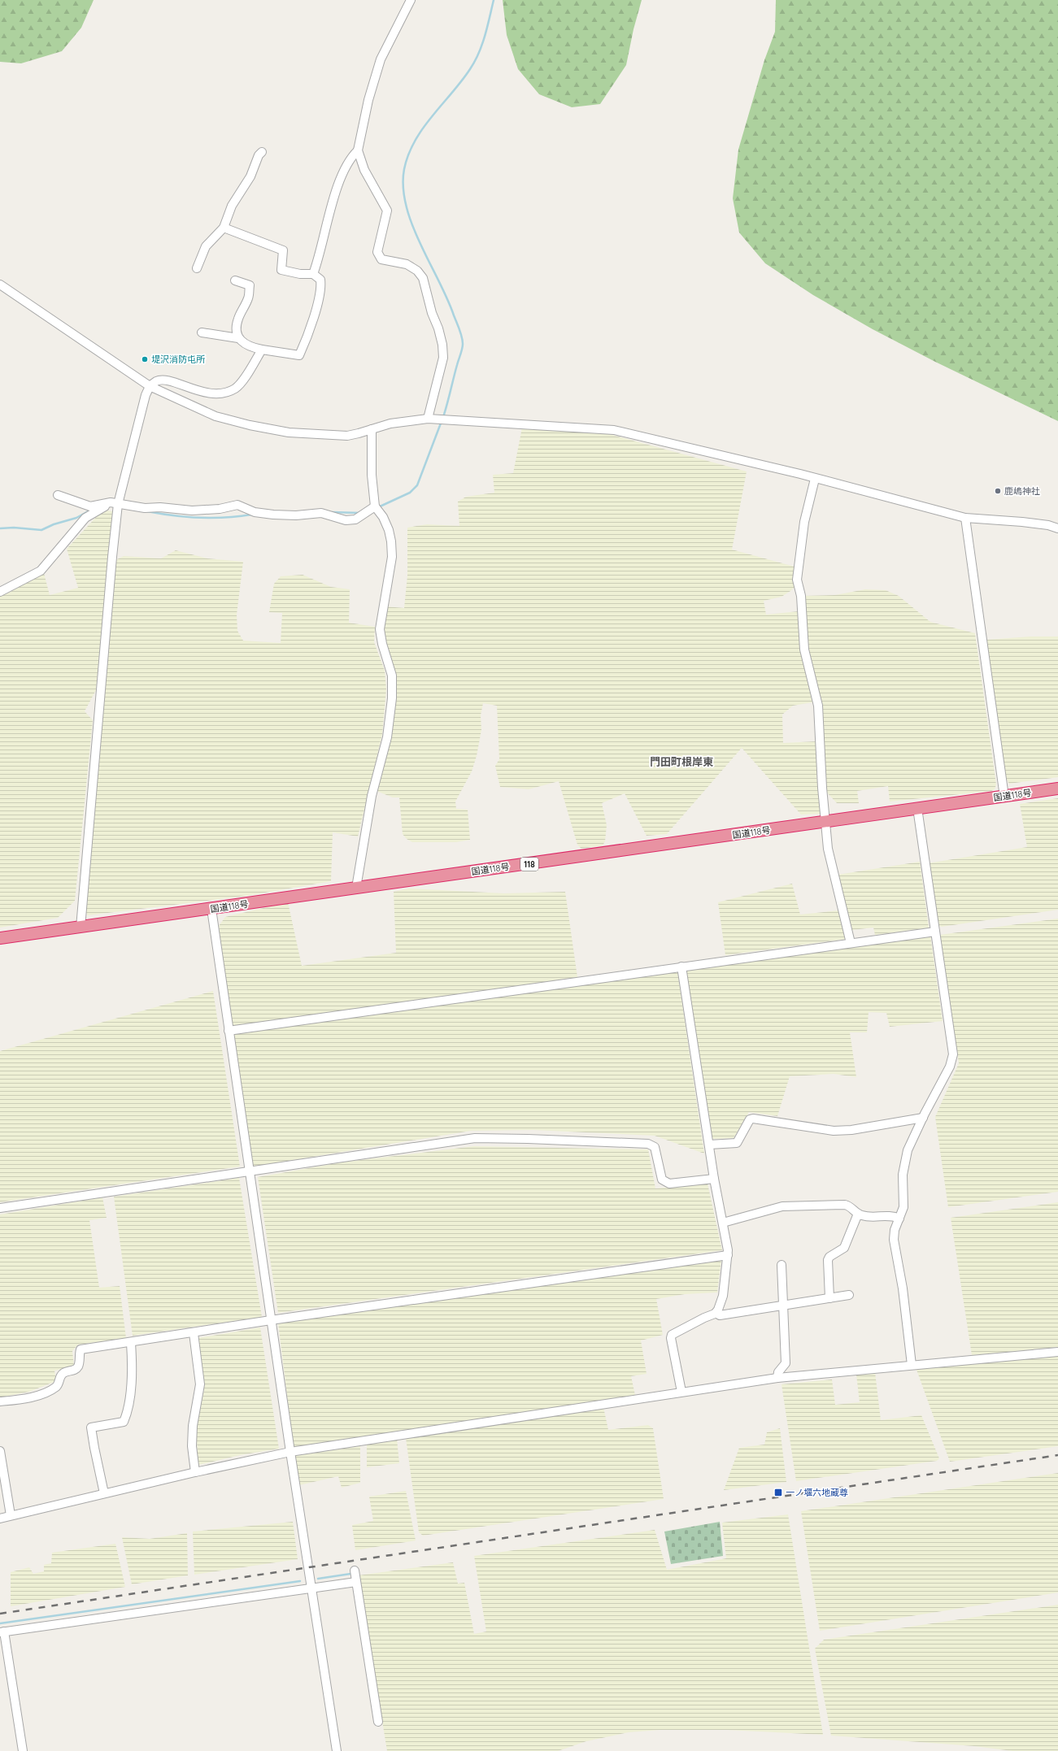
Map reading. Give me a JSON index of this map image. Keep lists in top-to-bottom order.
{
  "streets": {
    "highway": ["国道118号", "118"]
  },
  "districts": ["門田町根岸東"],
  "places": {
    "other": ["堤沢消防屯所", "鹿嶋神社"],
    "transit": ["一ノ堰六地蔵尊"]
  }
}
